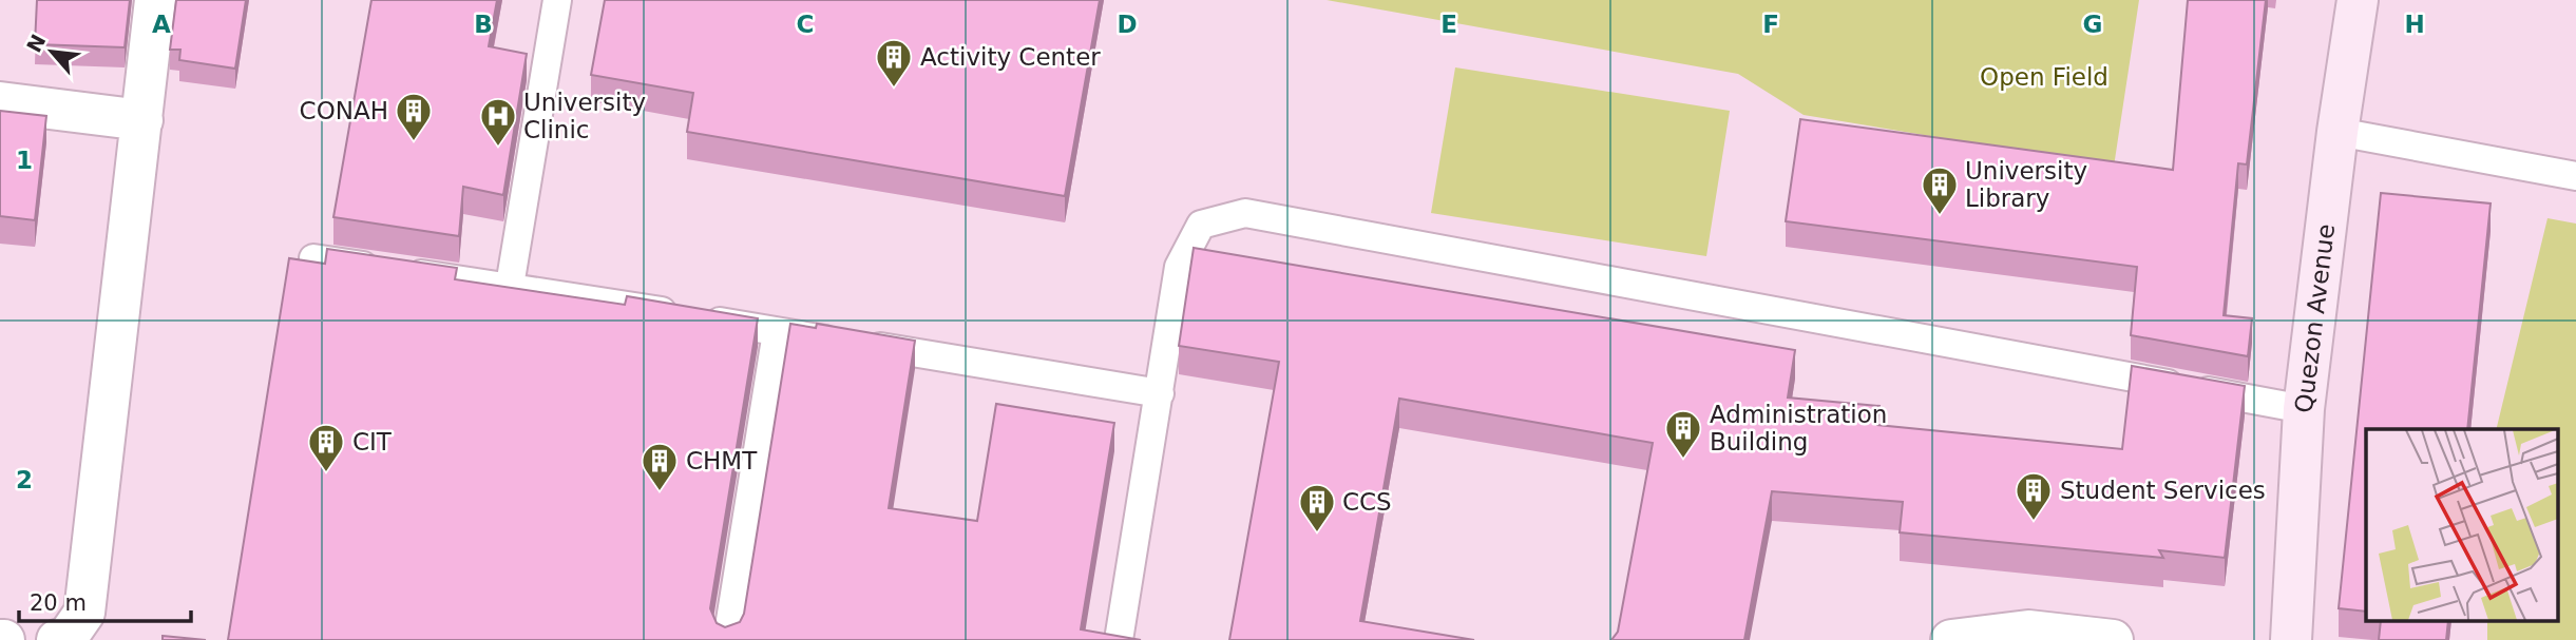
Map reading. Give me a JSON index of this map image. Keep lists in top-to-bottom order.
{
  "streets": {
    "main road": ["Quezon Avenue"]
  },
  "parks": ["Open Field"],
  "places": {
    "building": [
      "Activity Center",
      "CONAH",
      "University Library",
      "Administration Building",
      "CIT",
      "CHMT",
      "Student Services",
      "CCS"
    ],
    "hospital": ["University Clinic"]
  },
  "scale_bar": "20 m",
  "north": "top left",
  "grid": {
    "columns": [
      "A",
      "B",
      "C",
      "D",
      "E",
      "F",
      "G",
      "H"
    ],
    "rows": ["1", "2"]
  }
}
